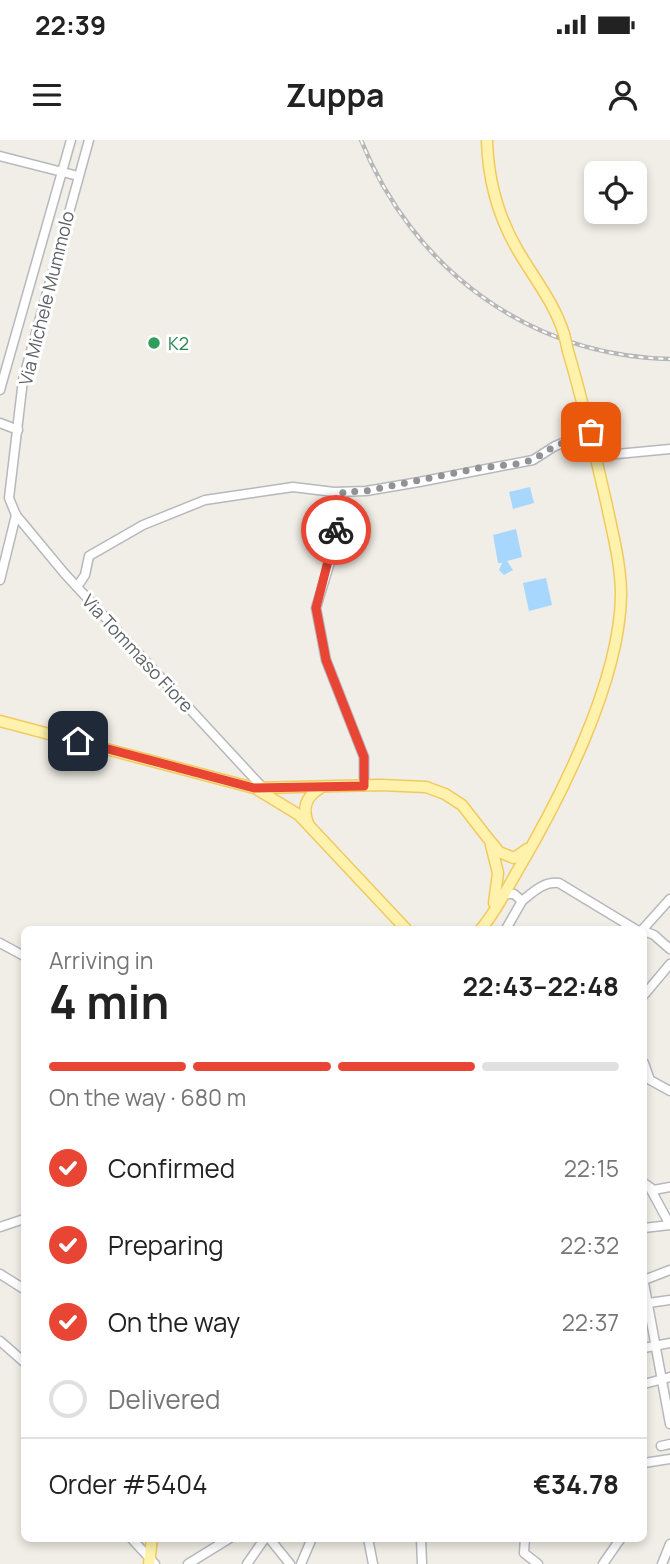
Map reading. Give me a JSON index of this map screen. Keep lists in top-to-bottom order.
{
  "streets": {
    "street": ["Via Michele Mummolo", "Via Tommaso Fiore"]
  },
  "crossings": [
    ["Via Michele Mummolo", "Via Tommaso Fiore"]
  ],
  "places": ["K2"],
  "page": {
    "status": "22:39",
    "header": "Zuppa",
    "heading": ["4 min", "Arriving in", "22:43–22:48"],
    "panel": ["Order #5404", "€34.78"],
    "bar": "On the way · 680 m",
    "list": [
      ["Confirmed", "22:15"],
      ["Preparing", "22:32"],
      ["On the way", "22:37"],
      "Delivered"
    ]
  }
}
